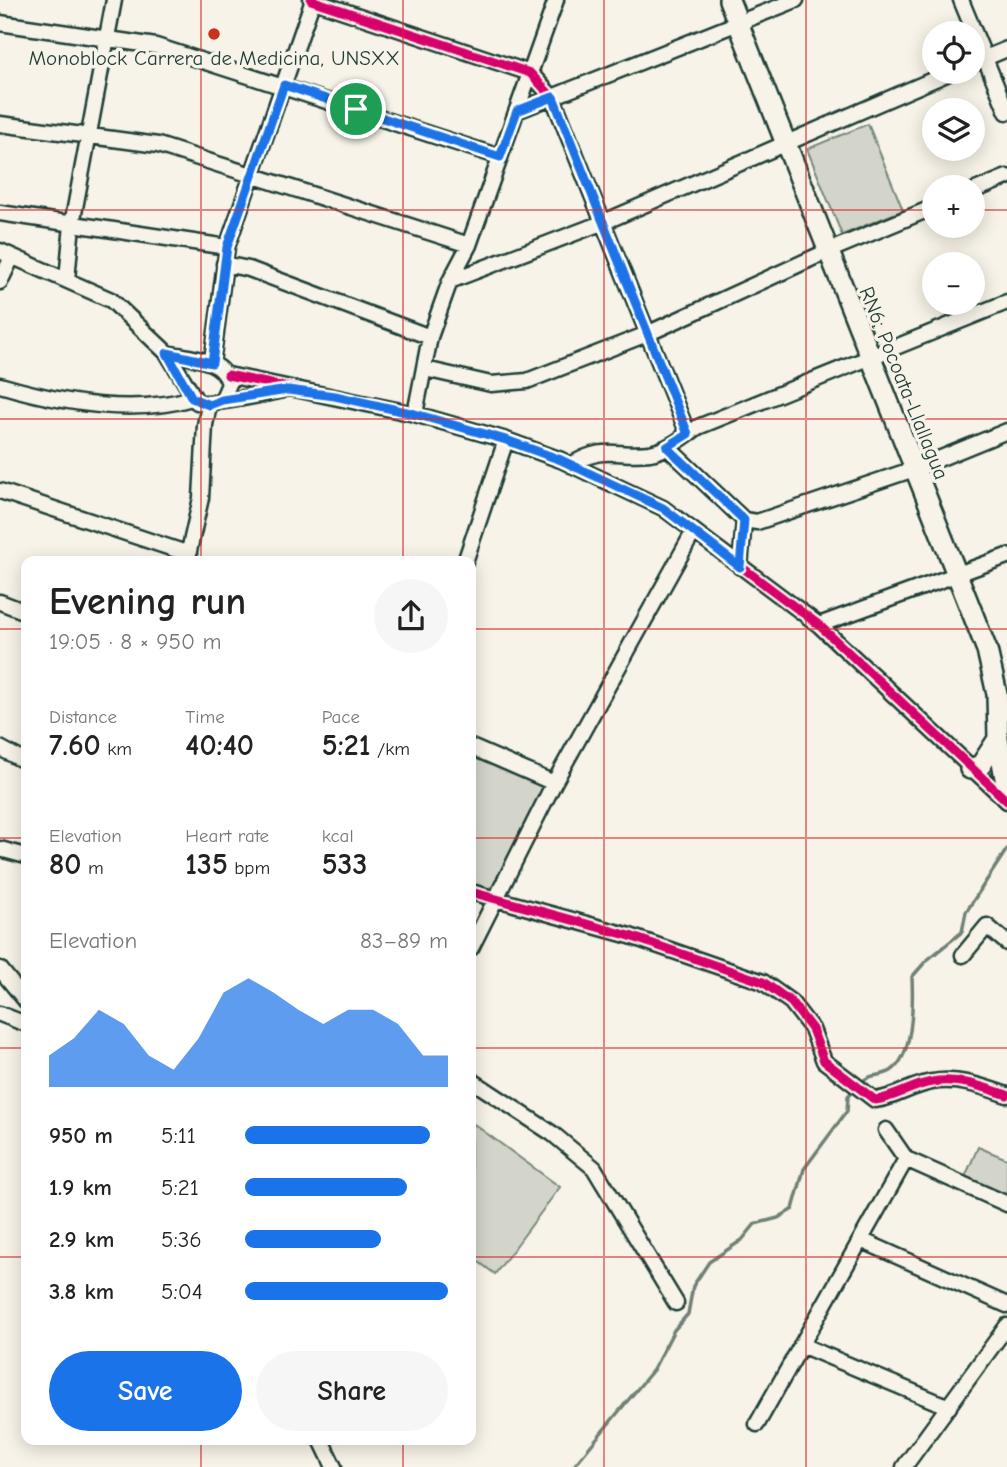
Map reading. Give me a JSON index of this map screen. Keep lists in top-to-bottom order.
{
  "streets": {
    "highway": ["RN6: Pocoata-Llallagua"]
  },
  "places": ["Monoblock Carrera de Medicina, UNSXX"],
  "page": {
    "map_buttons": ["+", "−"],
    "heading": ["Evening run", "19:05 · 8 × 950 m"],
    "stats": [
      ["Distance", "7.60 km"],
      ["Time", "40:40"],
      ["Pace", "5:21 /km"],
      ["Elevation", "80 m"],
      ["Heart rate", "135 bpm"],
      ["kcal", "533"]
    ],
    "chart": ["Elevation", "83–89 m"],
    "list": [
      {
        "name": "950 m",
        "note": "5:11"
      },
      {
        "name": "1.9 km",
        "note": "5:21"
      },
      {
        "name": "2.9 km",
        "note": "5:36"
      },
      {
        "name": "3.8 km",
        "note": "5:04"
      }
    ],
    "buttons": ["Save", "Share"]
  }
}
